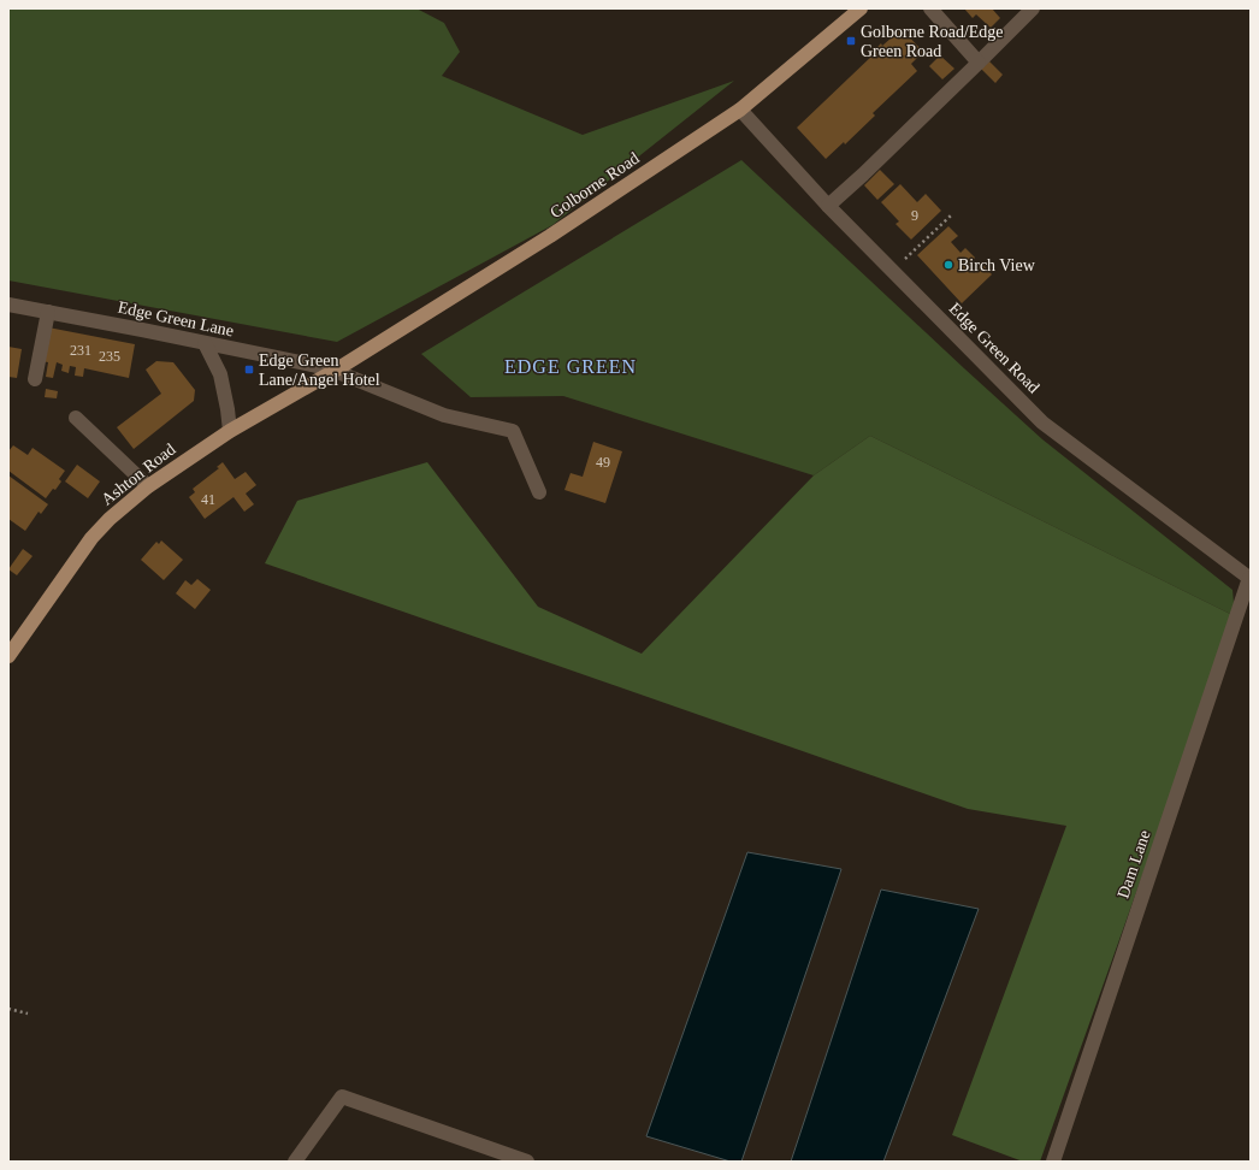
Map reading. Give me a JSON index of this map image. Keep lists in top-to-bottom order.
{
  "streets": {
    "main road": ["Golborne Road", "Ashton Road"],
    "street": ["Edge Green Lane", "Edge Green Road", "Dam Lane"]
  },
  "crossings": [
    ["Golborne Road", "Edge Green Lane"],
    ["Golborne Road", "Edge Green Road"],
    ["Golborne Road", "Ashton Road"],
    ["Edge Green Lane", "Ashton Road"],
    ["Edge Green Road", "Dam Lane"]
  ],
  "districts": ["EDGE GREEN"],
  "places": {
    "transit": ["Golborne Road/Edge Green Road", "Edge Green Lane/Angel Hotel"],
    "other": ["Birch View"]
  },
  "house_numbers": [
    "9",
    "231",
    "235",
    "49",
    "41"
  ]
}
